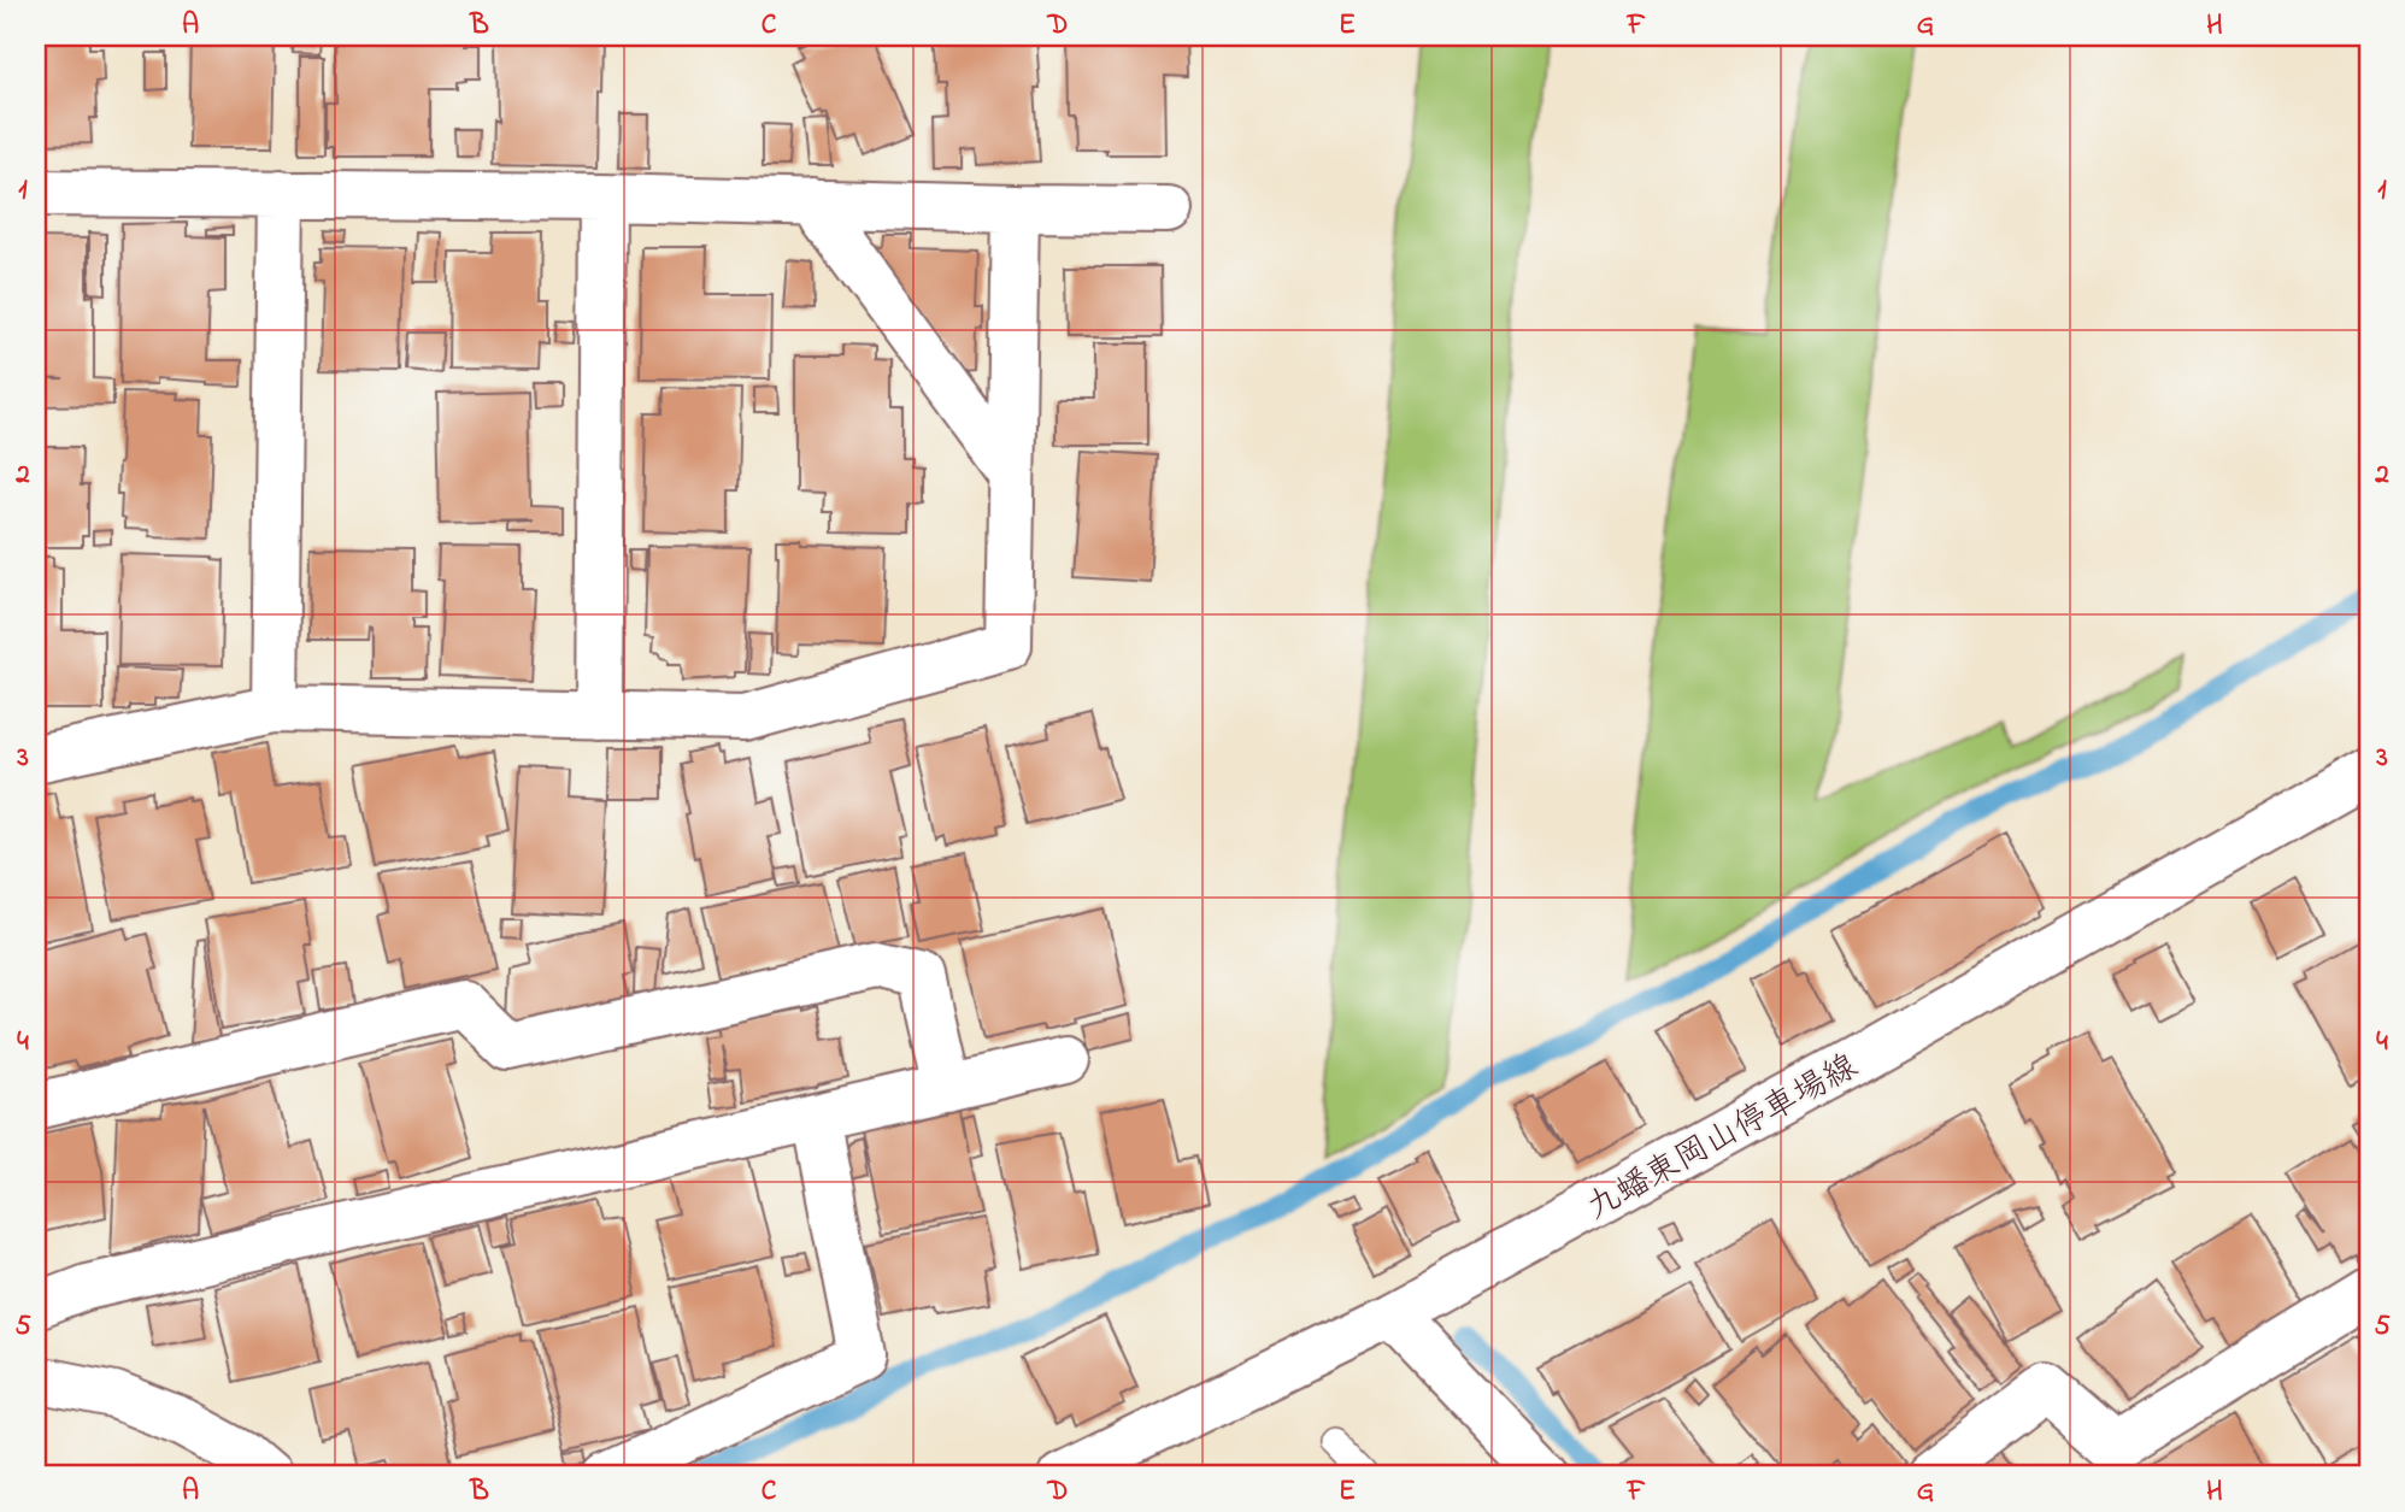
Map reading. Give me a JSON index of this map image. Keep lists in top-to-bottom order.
{
  "streets": {
    "street": ["九蟠東岡山停車場線"]
  },
  "grid": {
    "columns": [
      "A",
      "B",
      "C",
      "D",
      "E",
      "F",
      "G",
      "H"
    ],
    "rows": [
      "1",
      "2",
      "3",
      "4",
      "5"
    ]
  }
}
